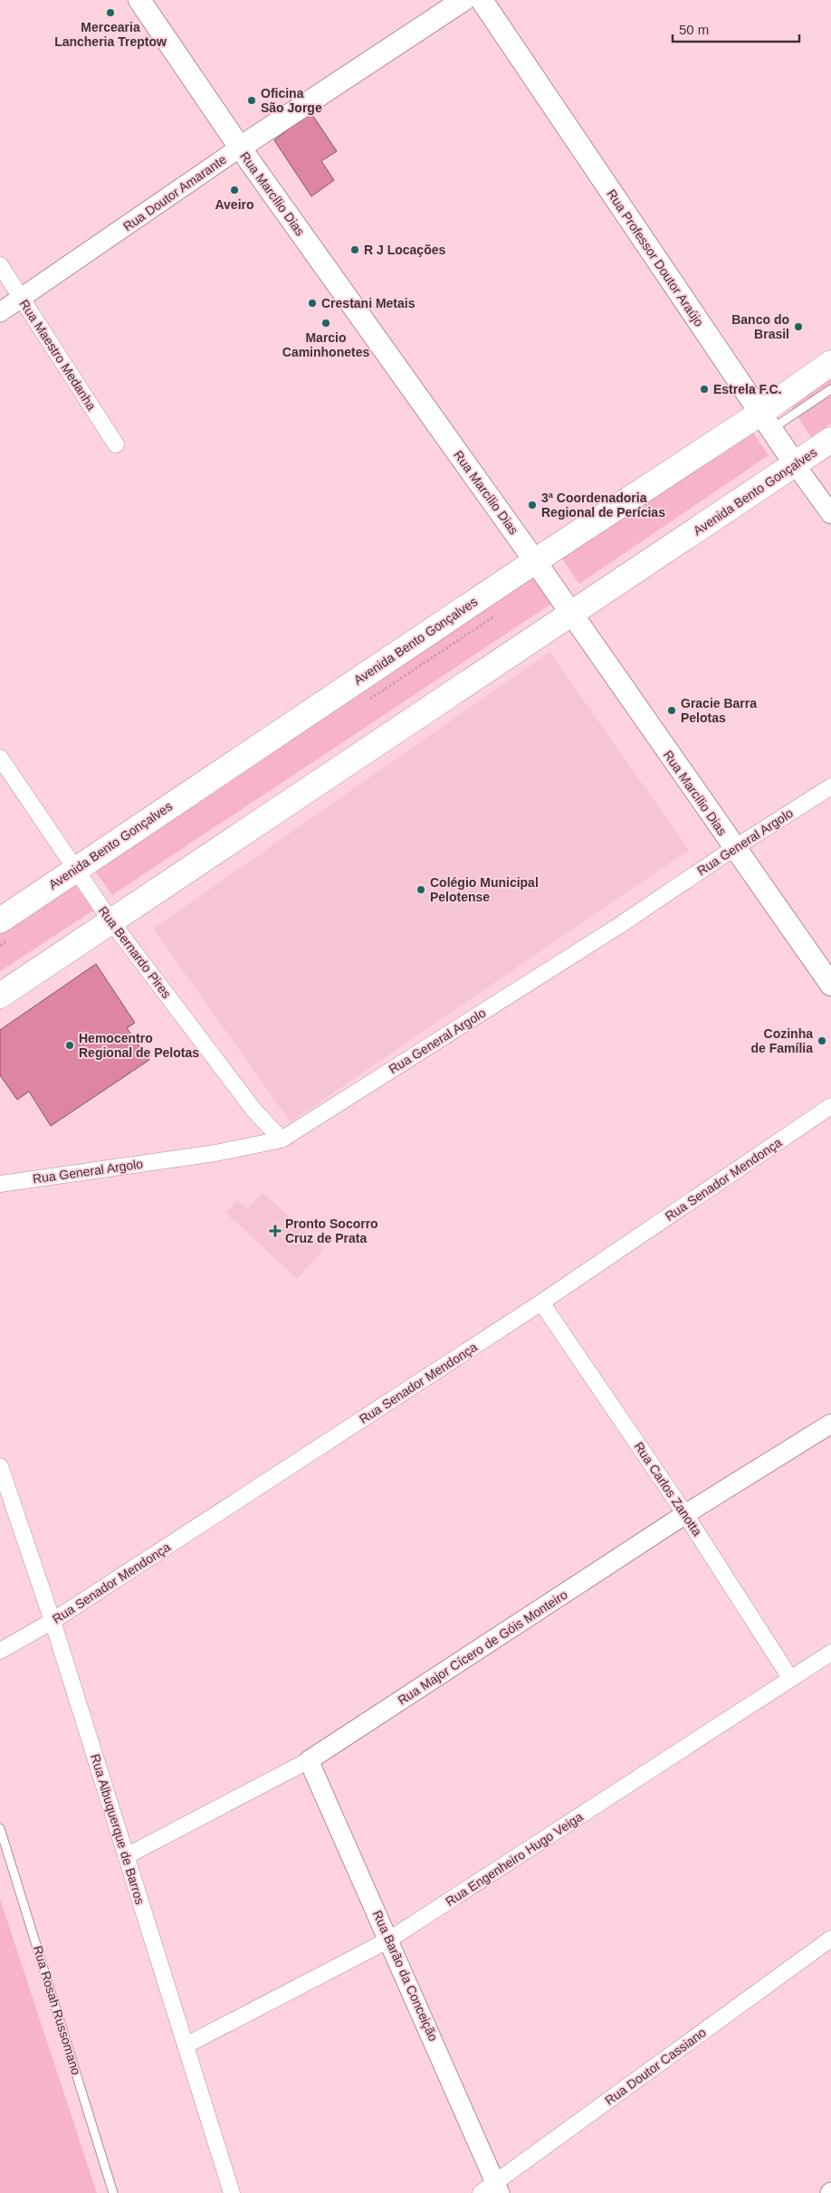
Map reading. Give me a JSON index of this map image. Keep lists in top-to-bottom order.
{
  "streets": {
    "main road": [
      "Rua Doutor Amarante",
      "Rua Marcílio Dias",
      "Rua Professor Doutor Araújo",
      "Avenida Bento Gonçalves"
    ],
    "street": [
      "Rua Maestro Medanha",
      "Rua General Argolo",
      "Rua Bernardo Pires",
      "Rua Senador Mendonça",
      "Rua Carlos Zanotta",
      "Rua Major Cícero de Góis Monteiro",
      "Rua Albuquerque de Barros",
      "Rua Engenheiro Hugo Veiga",
      "Rua Barão da Conceição",
      "Rua Doutor Cassiano"
    ],
    "lane": ["Rua Rosah Russomano"]
  },
  "crossings": [
    ["Rua Doutor Amarante", "Rua Marcílio Dias"],
    ["Rua Doutor Amarante", "Rua Maestro Medanha"],
    ["Rua Marcílio Dias", "Avenida Bento Gonçalves"],
    ["Rua Marcílio Dias", "Rua General Argolo"],
    ["Rua Professor Doutor Araújo", "Avenida Bento Gonçalves"],
    ["Avenida Bento Gonçalves", "Rua Bernardo Pires"],
    ["Rua General Argolo", "Rua Bernardo Pires"],
    ["Rua Senador Mendonça", "Rua Carlos Zanotta"],
    ["Rua Senador Mendonça", "Rua Albuquerque de Barros"],
    ["Rua Carlos Zanotta", "Rua Major Cícero de Góis Monteiro"],
    ["Rua Carlos Zanotta", "Rua Engenheiro Hugo Veiga"],
    ["Rua Major Cícero de Góis Monteiro", "Rua Albuquerque de Barros"],
    ["Rua Major Cícero de Góis Monteiro", "Rua Barão da Conceição"],
    ["Rua Albuquerque de Barros", "Rua Engenheiro Hugo Veiga"],
    ["Rua Engenheiro Hugo Veiga", "Rua Barão da Conceição"],
    ["Rua Barão da Conceição", "Rua Doutor Cassiano"]
  ],
  "places": {
    "other": [
      "Mercearia Lancheria Treptow",
      "Oficina São Jorge",
      "Aveiro",
      "R J Locações",
      "Crestani Metais",
      "Marcio Caminhonetes",
      "Banco do Brasil",
      "Estrela F.C.",
      "3ª Coordenadoria Regional de Perícias",
      "Gracie Barra Pelotas",
      "Colégio Municipal Pelotense",
      "Cozinha de Família",
      "Hemocentro Regional de Pelotas"
    ],
    "health": ["Pronto Socorro Cruz de Prata"]
  },
  "scale_bar": "50 m"
}
